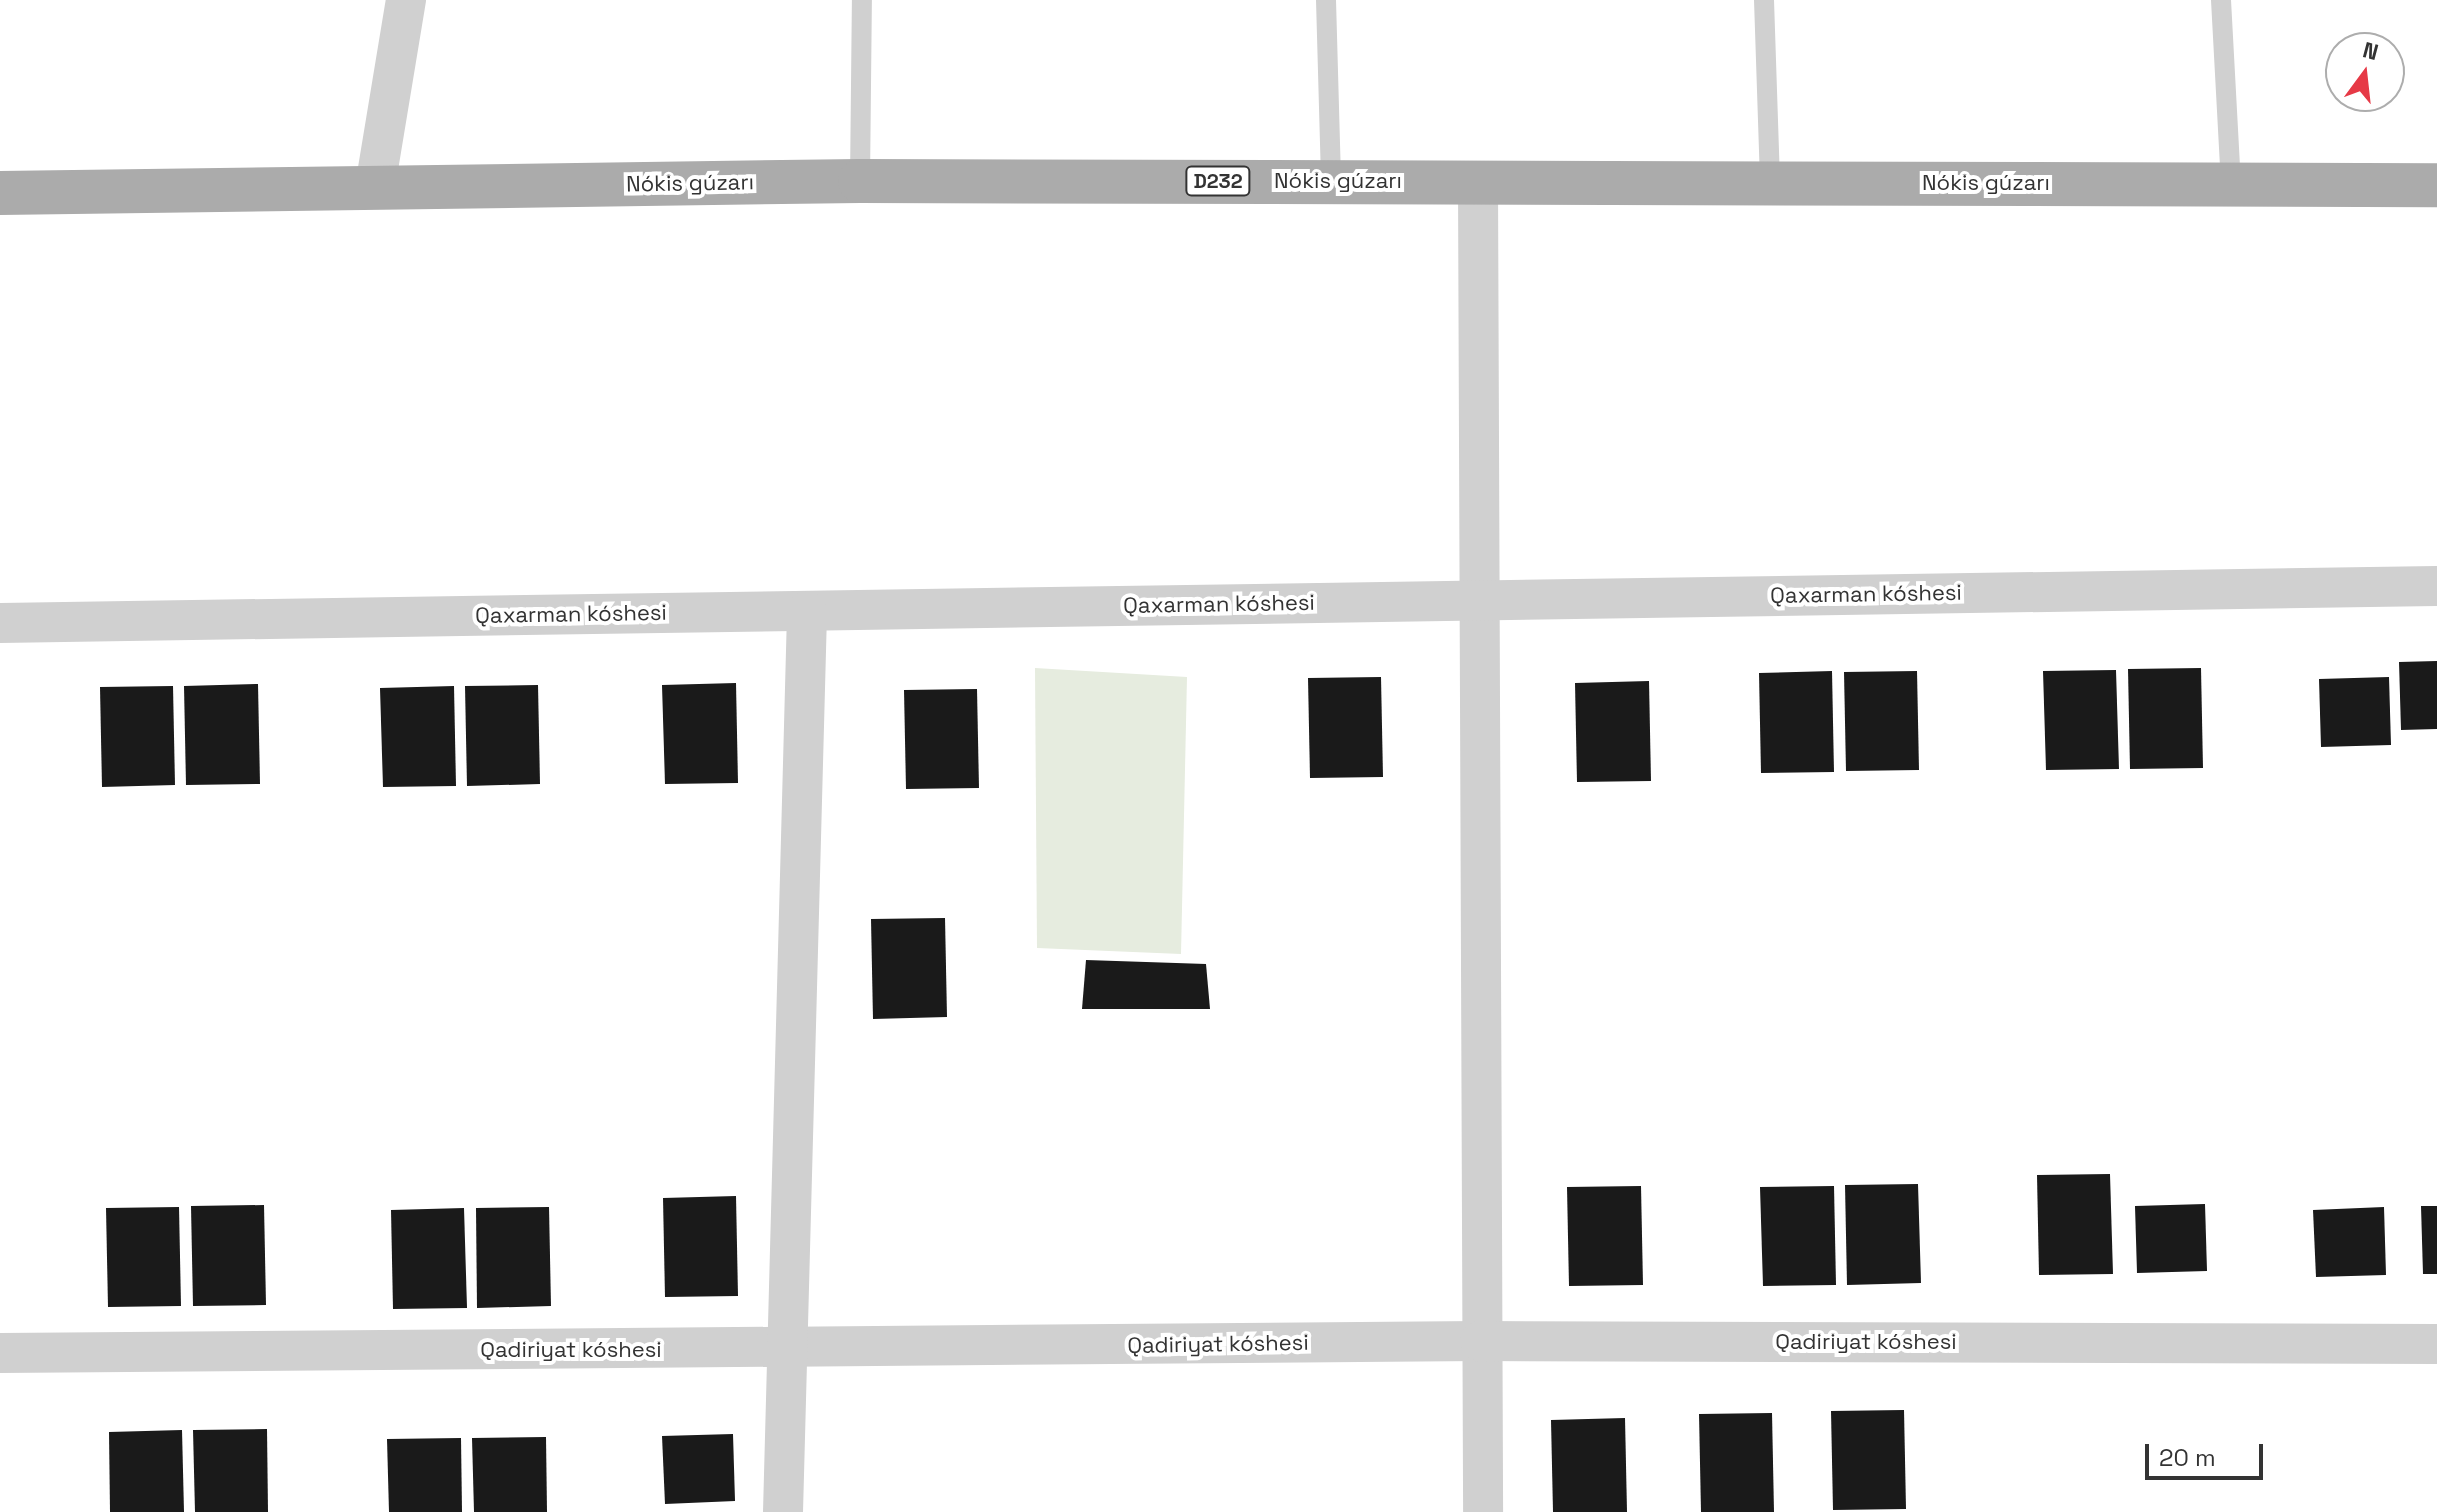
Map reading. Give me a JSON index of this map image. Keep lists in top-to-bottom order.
{
  "streets": {
    "main road": ["D232", "Nókis gúzarı"],
    "street": ["Qaxarman kóshesi", "Qadiriyat kóshesi"]
  },
  "scale_bar": "20 m",
  "north": "top"
}
